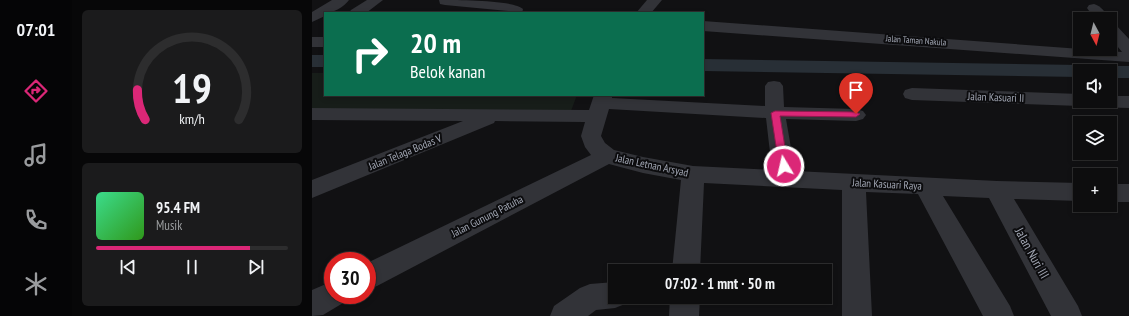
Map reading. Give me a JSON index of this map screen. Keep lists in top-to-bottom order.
{
  "streets": {
    "street": [
      "Jalan Taman Nakula",
      "Jalan Kasuari II",
      "Jalan Telaga Bodas V",
      "Jalan Letnan Arsyad",
      "Jalan Kasuari Raya",
      "Jalan Gunung Patuha",
      "Jalan Nuri III"
    ]
  },
  "crossings": [
    ["Jalan Letnan Arsyad", "Jalan Kasuari Raya"],
    ["Jalan Letnan Arsyad", "Jalan Gunung Patuha"],
    ["Jalan Kasuari Raya", "Jalan Nuri III"]
  ],
  "north": "bottom",
  "page": {
    "tabs": "07:01",
    "map_buttons": "+",
    "turn": ["20 m", "Belok kanan"],
    "song": ["95.4 FM", "Musik"],
    "limit": "30",
    "trip": "07:02 · 1 mnt · 50 m",
    "gauge": ["19", "km/h"]
  }
}
